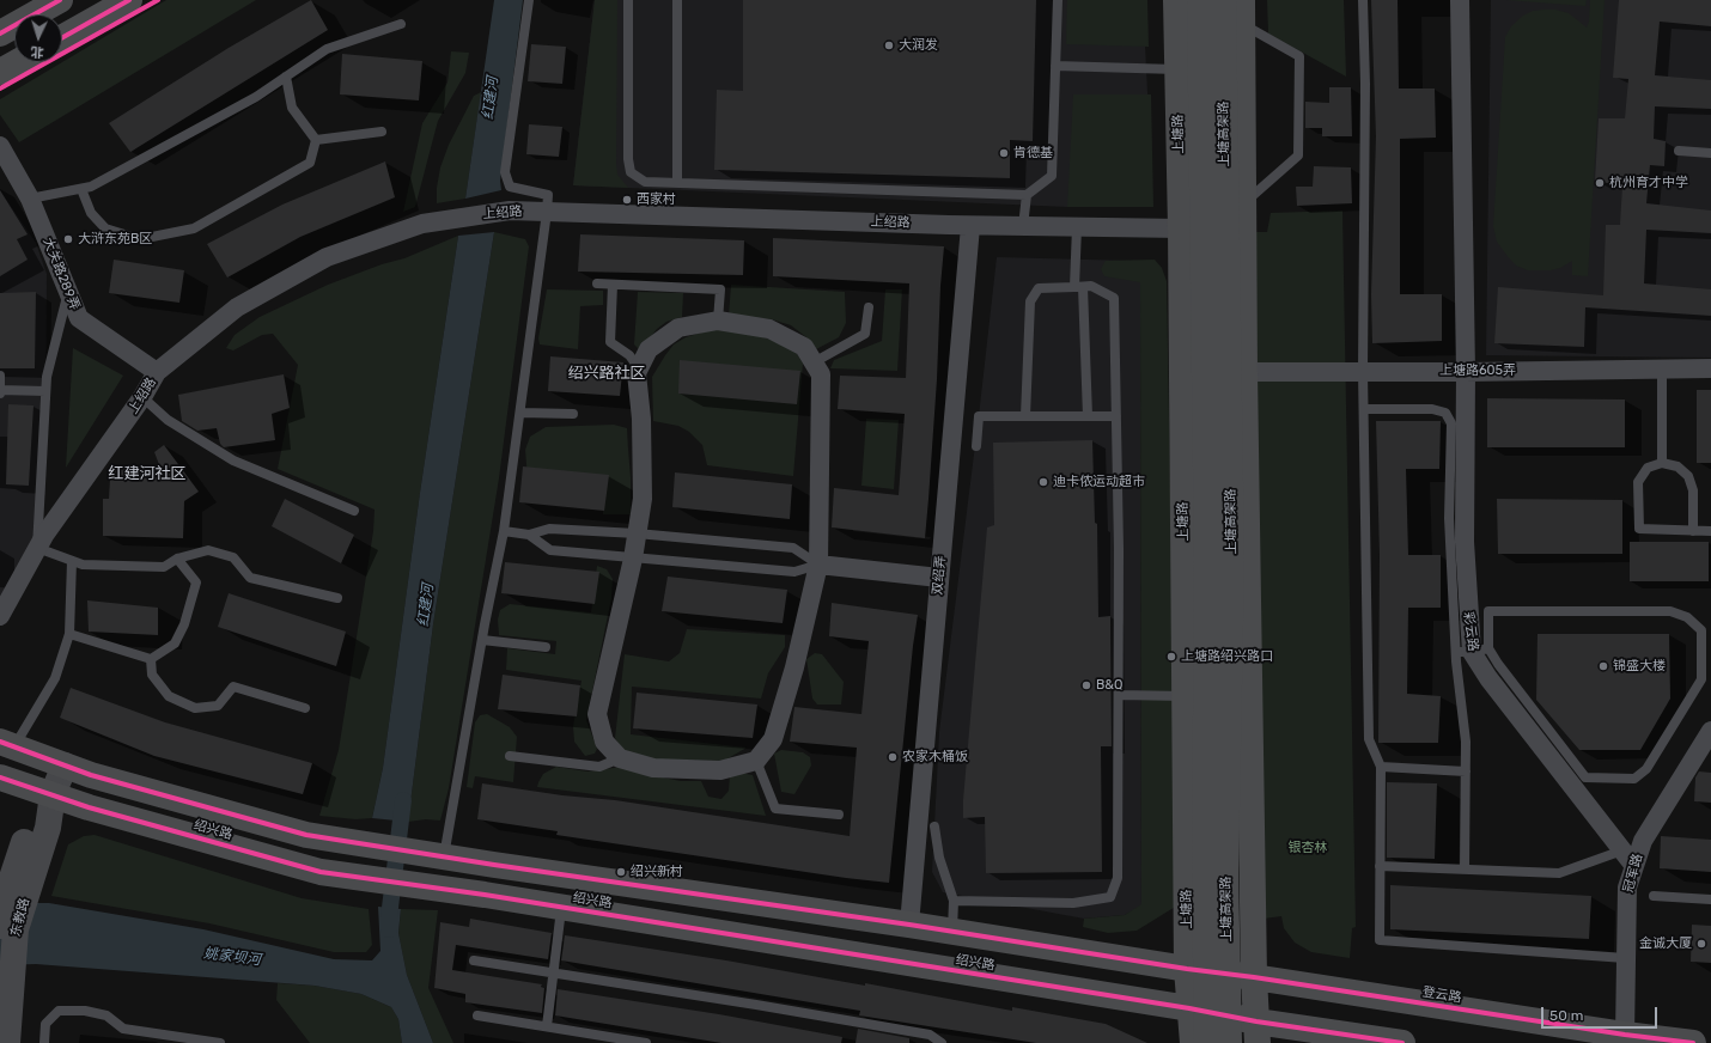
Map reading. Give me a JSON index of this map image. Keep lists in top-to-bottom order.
{
  "streets": {
    "main road": [
      "上塘路",
      "上塘高架路",
      "绍兴路",
      "登云路"
    ],
    "street": [
      "上绍路",
      "大关路289弄",
      "上塘路605弄",
      "双绍弄",
      "彩云路",
      "冠军路",
      "东教路"
    ]
  },
  "crossings": [
    ["上塘路", "上绍路"],
    ["上塘路", "绍兴路"],
    ["上塘路", "登云路"],
    ["上绍路", "大关路289弄"],
    ["上绍路", "双绍弄"],
    ["上塘路605弄", "彩云路"],
    ["双绍弄", "绍兴路"],
    ["彩云路", "冠军路"],
    ["绍兴路", "东教路"],
    ["绍兴路", "登云路"],
    ["冠军路", "登云路"]
  ],
  "districts": ["绍兴路社区", "红建河社区"],
  "water": ["红建河", "姚家坝河"],
  "parks": ["银杏林"],
  "places": [
    "大润发",
    "肯德基",
    "杭州育才中学",
    "西家村",
    "大浒东苑B区",
    "迪卡侬运动超市",
    "上塘路绍兴路口",
    "锦盛大楼",
    "B&Q",
    "农家木桶饭",
    "绍兴新村",
    "金诚大厦"
  ],
  "scale_bar": "50 m",
  "north": "bottom"
}
